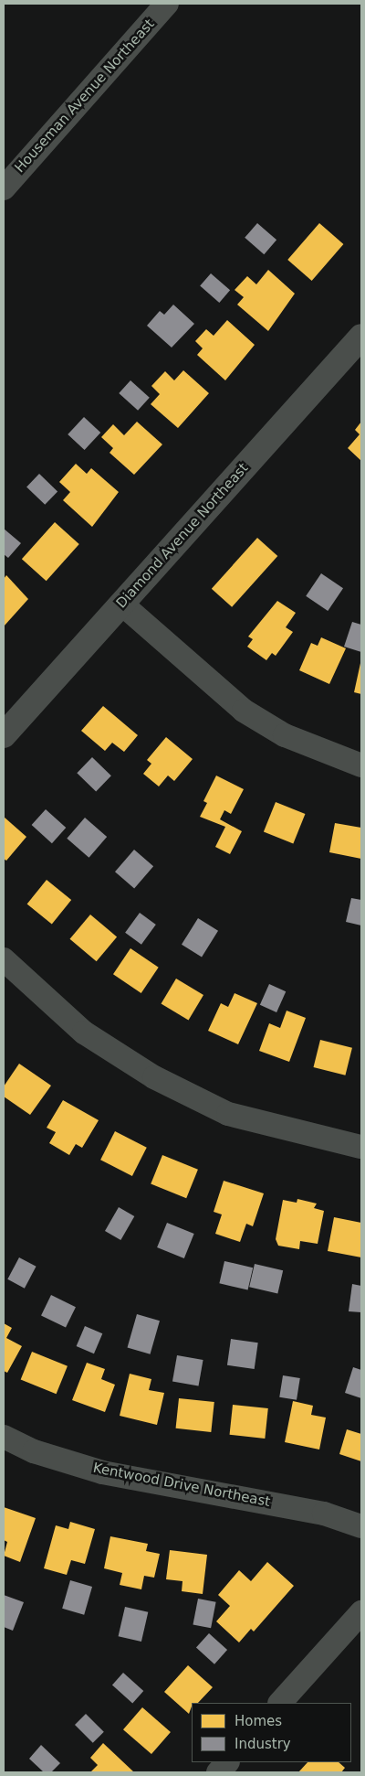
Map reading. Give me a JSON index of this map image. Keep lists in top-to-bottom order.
{
  "streets": {
    "street": ["Houseman Avenue Northeast", "Diamond Avenue Northeast", "Kentwood Drive Northeast"]
  },
  "legend": ["Homes", "Industry"]
}
